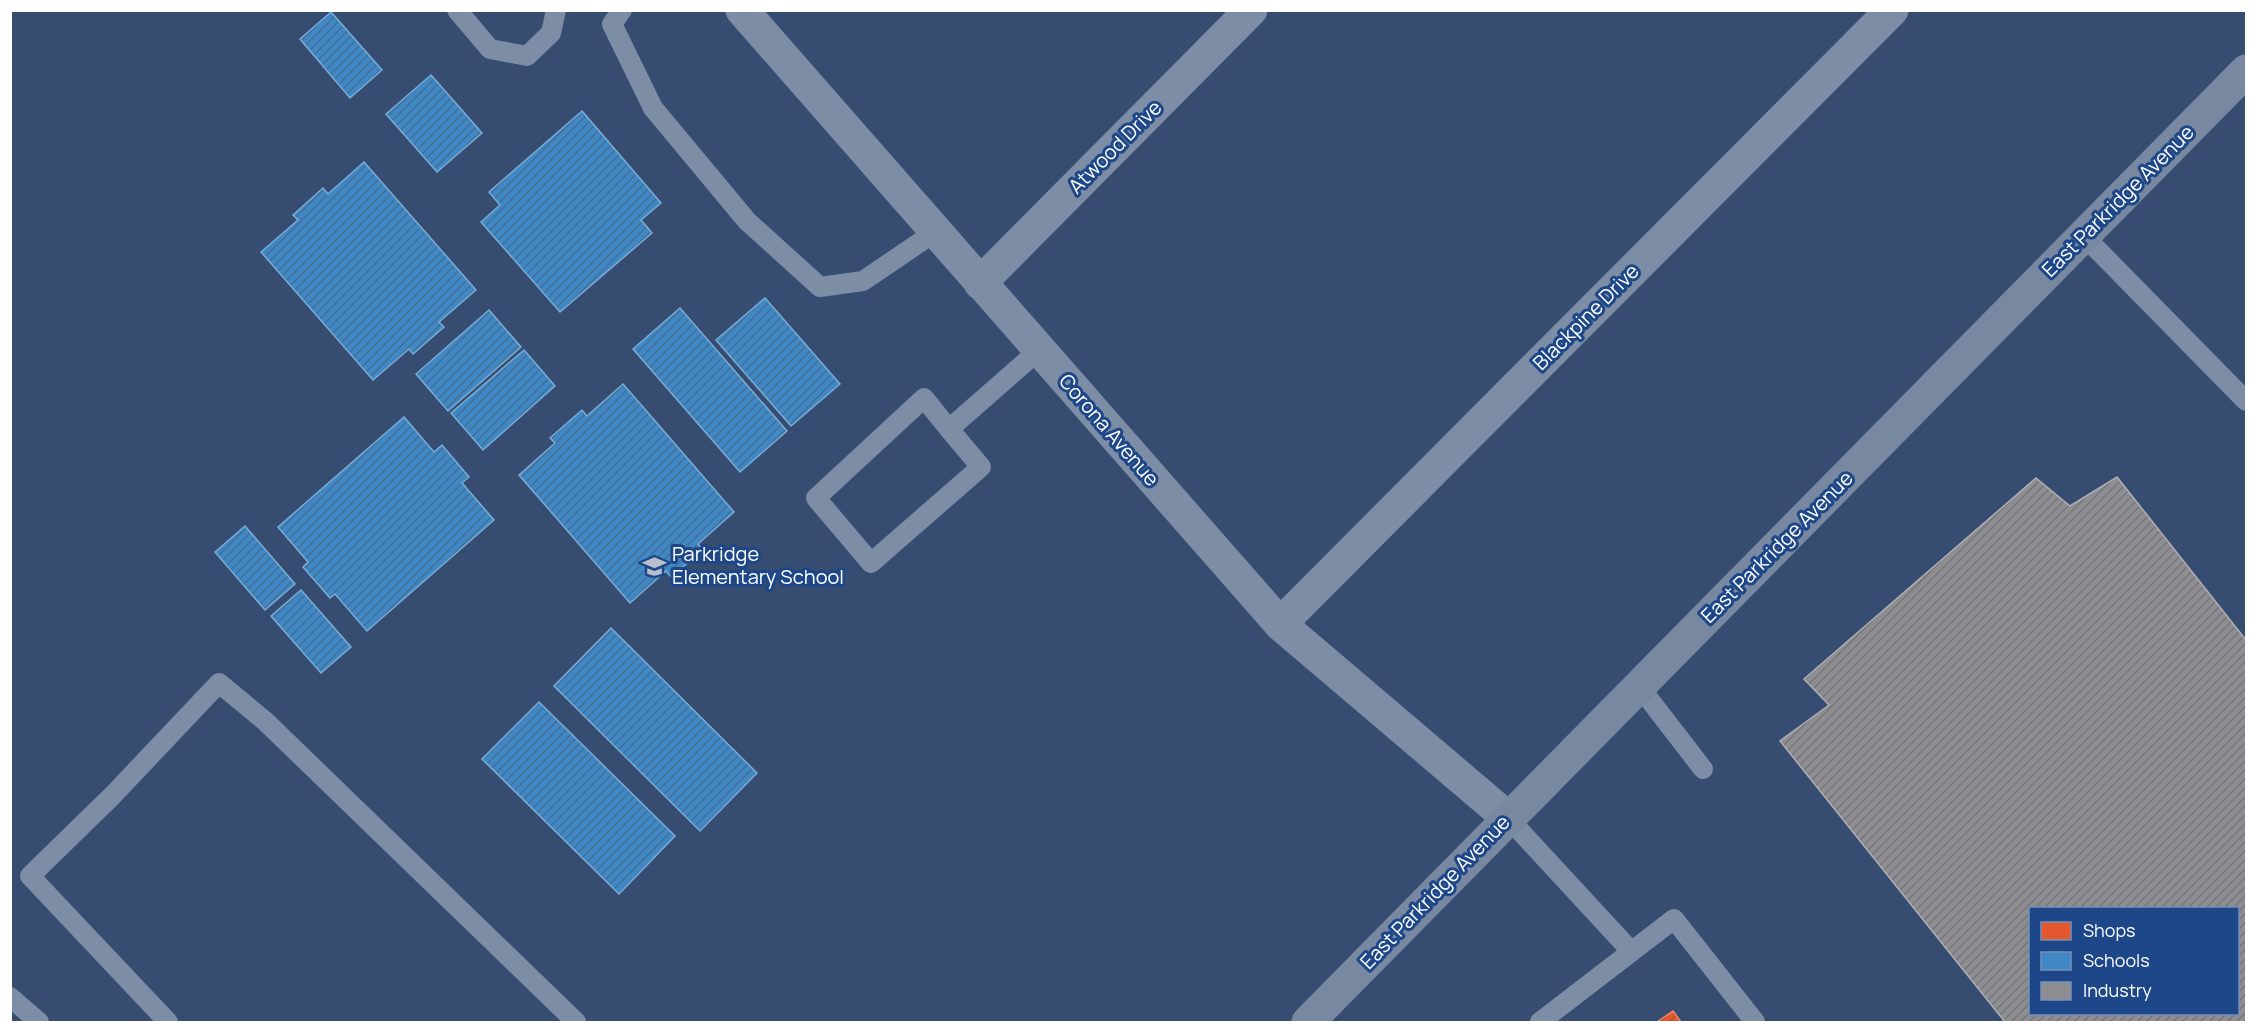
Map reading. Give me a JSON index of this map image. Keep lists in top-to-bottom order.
{
  "streets": {
    "main road": ["East Parkridge Avenue"],
    "street": ["Atwood Drive", "Blackpine Drive", "Corona Avenue"]
  },
  "crossings": [
    ["Atwood Drive", "Corona Avenue"],
    ["East Parkridge Avenue", "Corona Avenue"],
    ["Blackpine Drive", "Corona Avenue"]
  ],
  "places": {
    "school or university": ["Parkridge Elementary School"]
  },
  "legend": ["Shops", "Schools", "Industry"]
}
